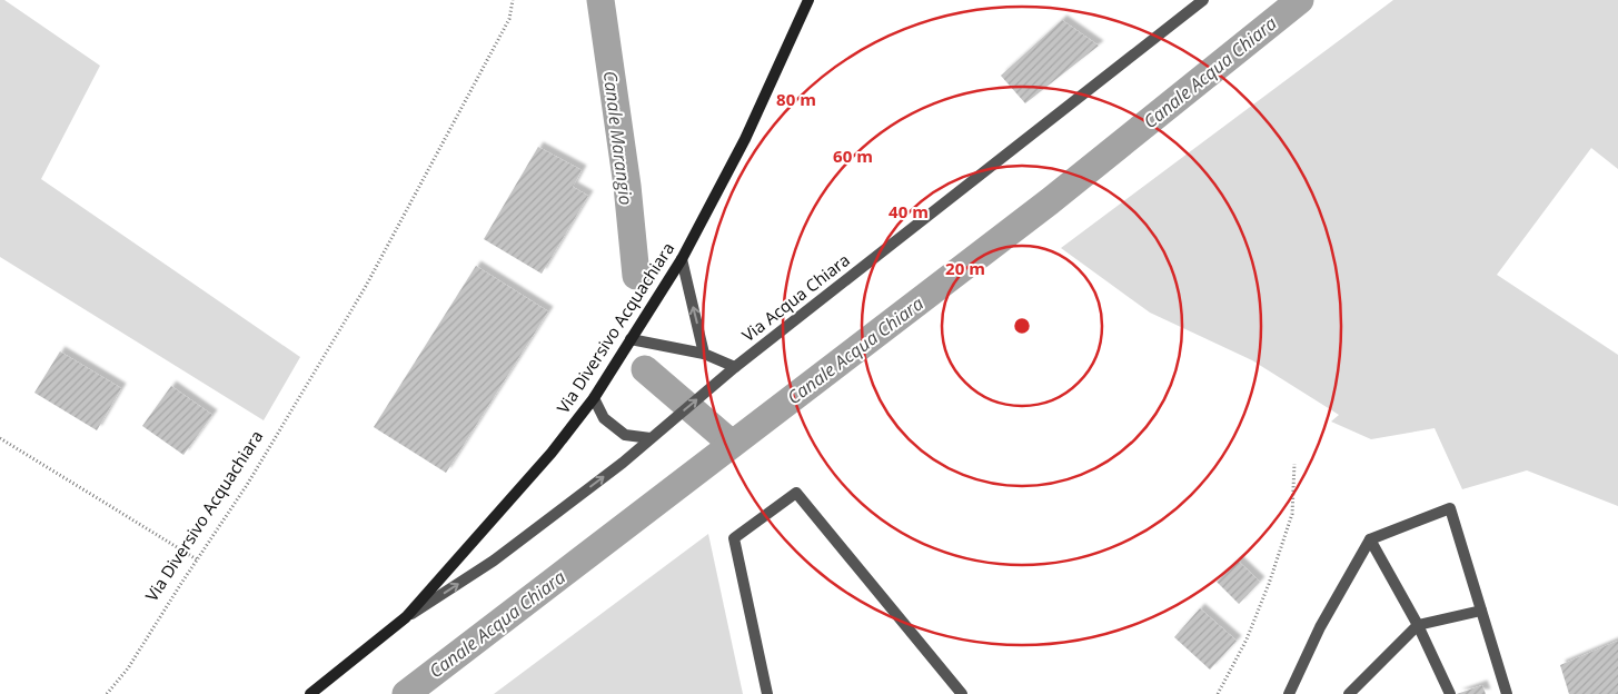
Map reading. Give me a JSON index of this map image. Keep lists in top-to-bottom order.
{
  "streets": {
    "main road": ["Via Diversivo Acquachiara"],
    "street": ["Via Acqua Chiara"]
  },
  "crossings": [
    ["Via Acqua Chiara", "Via Diversivo Acquachiara"]
  ],
  "one_way": ["Via Acqua Chiara"],
  "water": ["Canale Acqua Chiara", "Canale Marangio"],
  "rings": [
    "80 m",
    "60 m",
    "40 m",
    "20 m"
  ]
}
